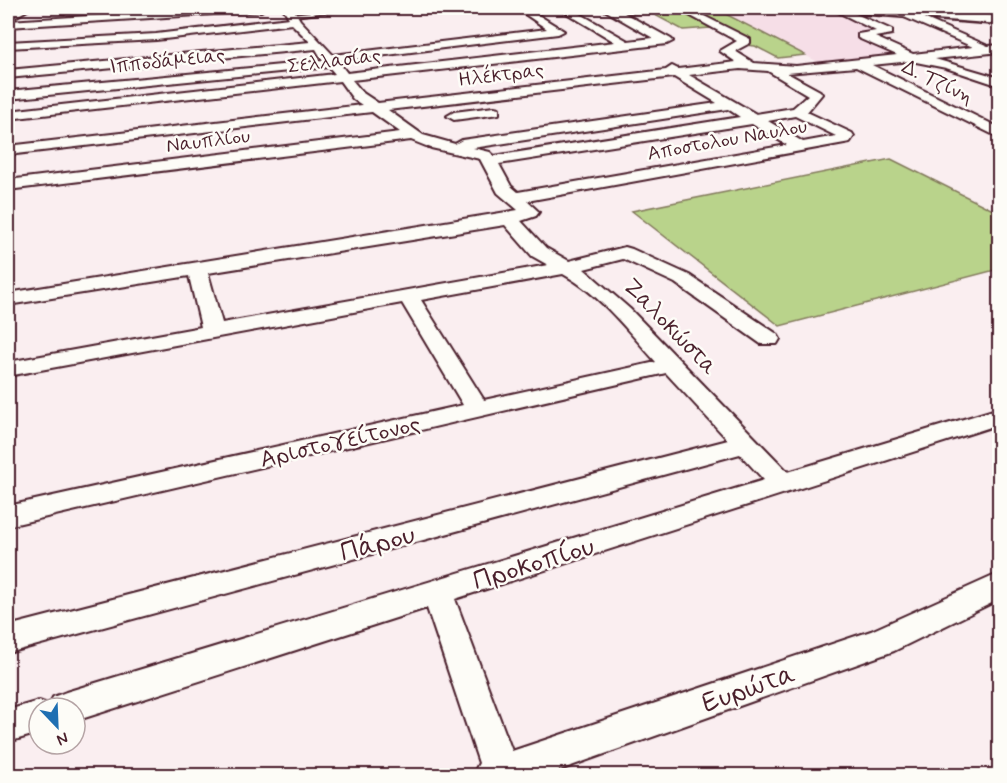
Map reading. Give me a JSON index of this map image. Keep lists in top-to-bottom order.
{
  "streets": {
    "street": [
      "Ιπποδάμειας",
      "Σελλασίας",
      "Ηλέκτρας",
      "Δ. Τζίνη",
      "Αποστολου Ναυλου",
      "Ναυπλίου",
      "Ζαλοκώστα",
      "Αριστογείτονος",
      "Πάρου",
      "Προκοπίου",
      "Ευρώτα"
    ]
  },
  "crossings": [
    ["Ιπποδάμειας", "Σελλασίας"],
    ["Ηλέκτρας", "Δ. Τζίνη"],
    ["Αποστολου Ναυλου", "Ζαλοκώστα"],
    ["Ζαλοκώστα", "Αριστογείτονος"],
    ["Ζαλοκώστα", "Πάρου"],
    ["Ζαλοκώστα", "Προκοπίου"]
  ],
  "north": "bottom right"
}
